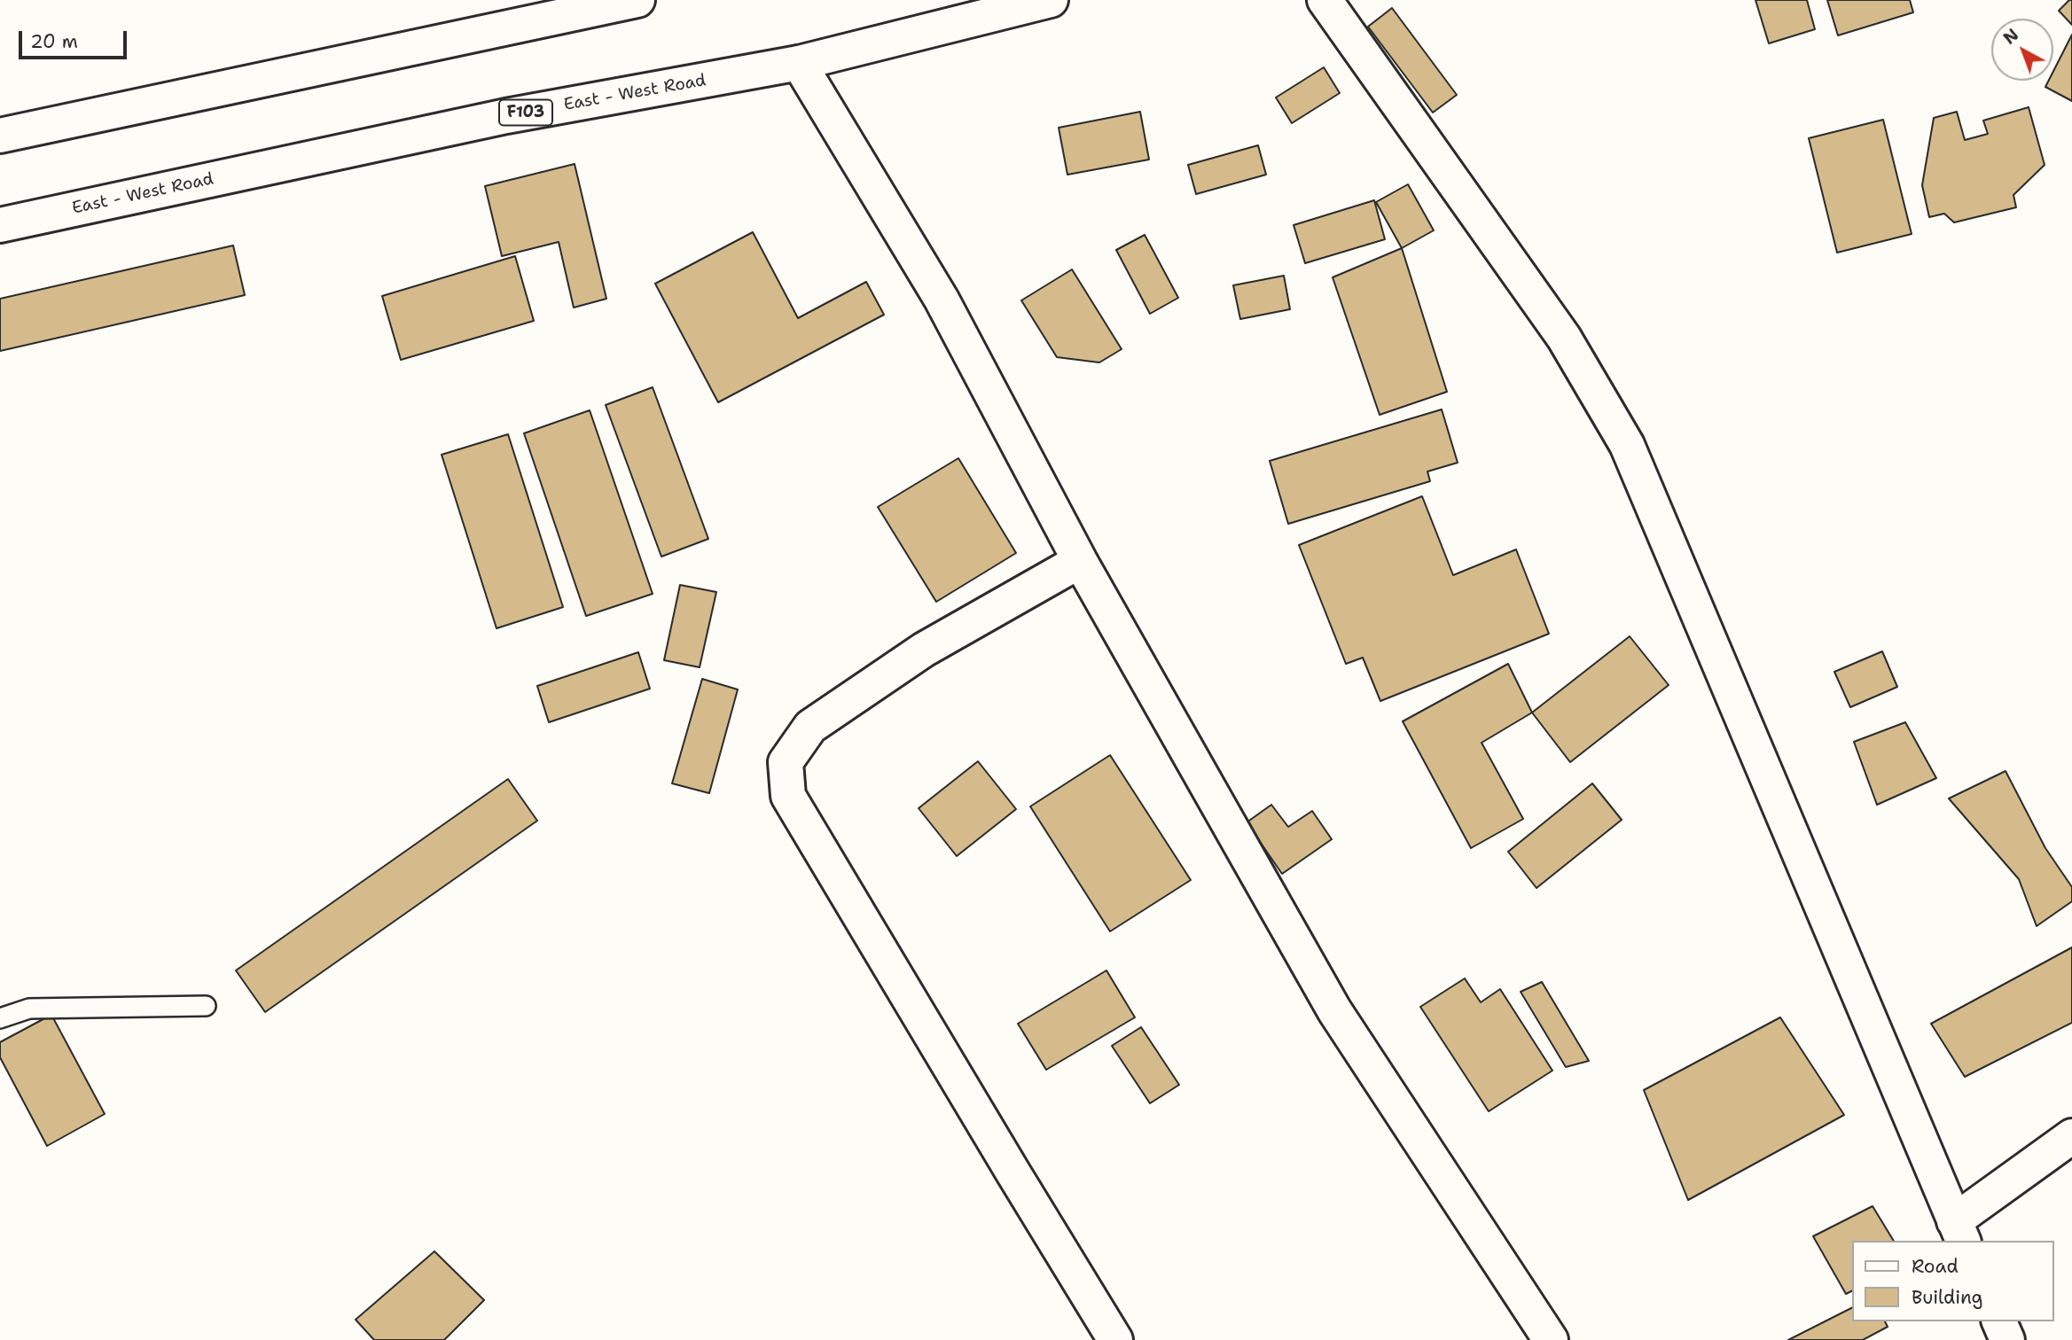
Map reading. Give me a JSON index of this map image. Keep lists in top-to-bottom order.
{
  "streets": {
    "street": ["East - West Road", "F103"]
  },
  "legend": ["Road", "Building"],
  "scale_bar": "20 m",
  "north": "top left"
}
